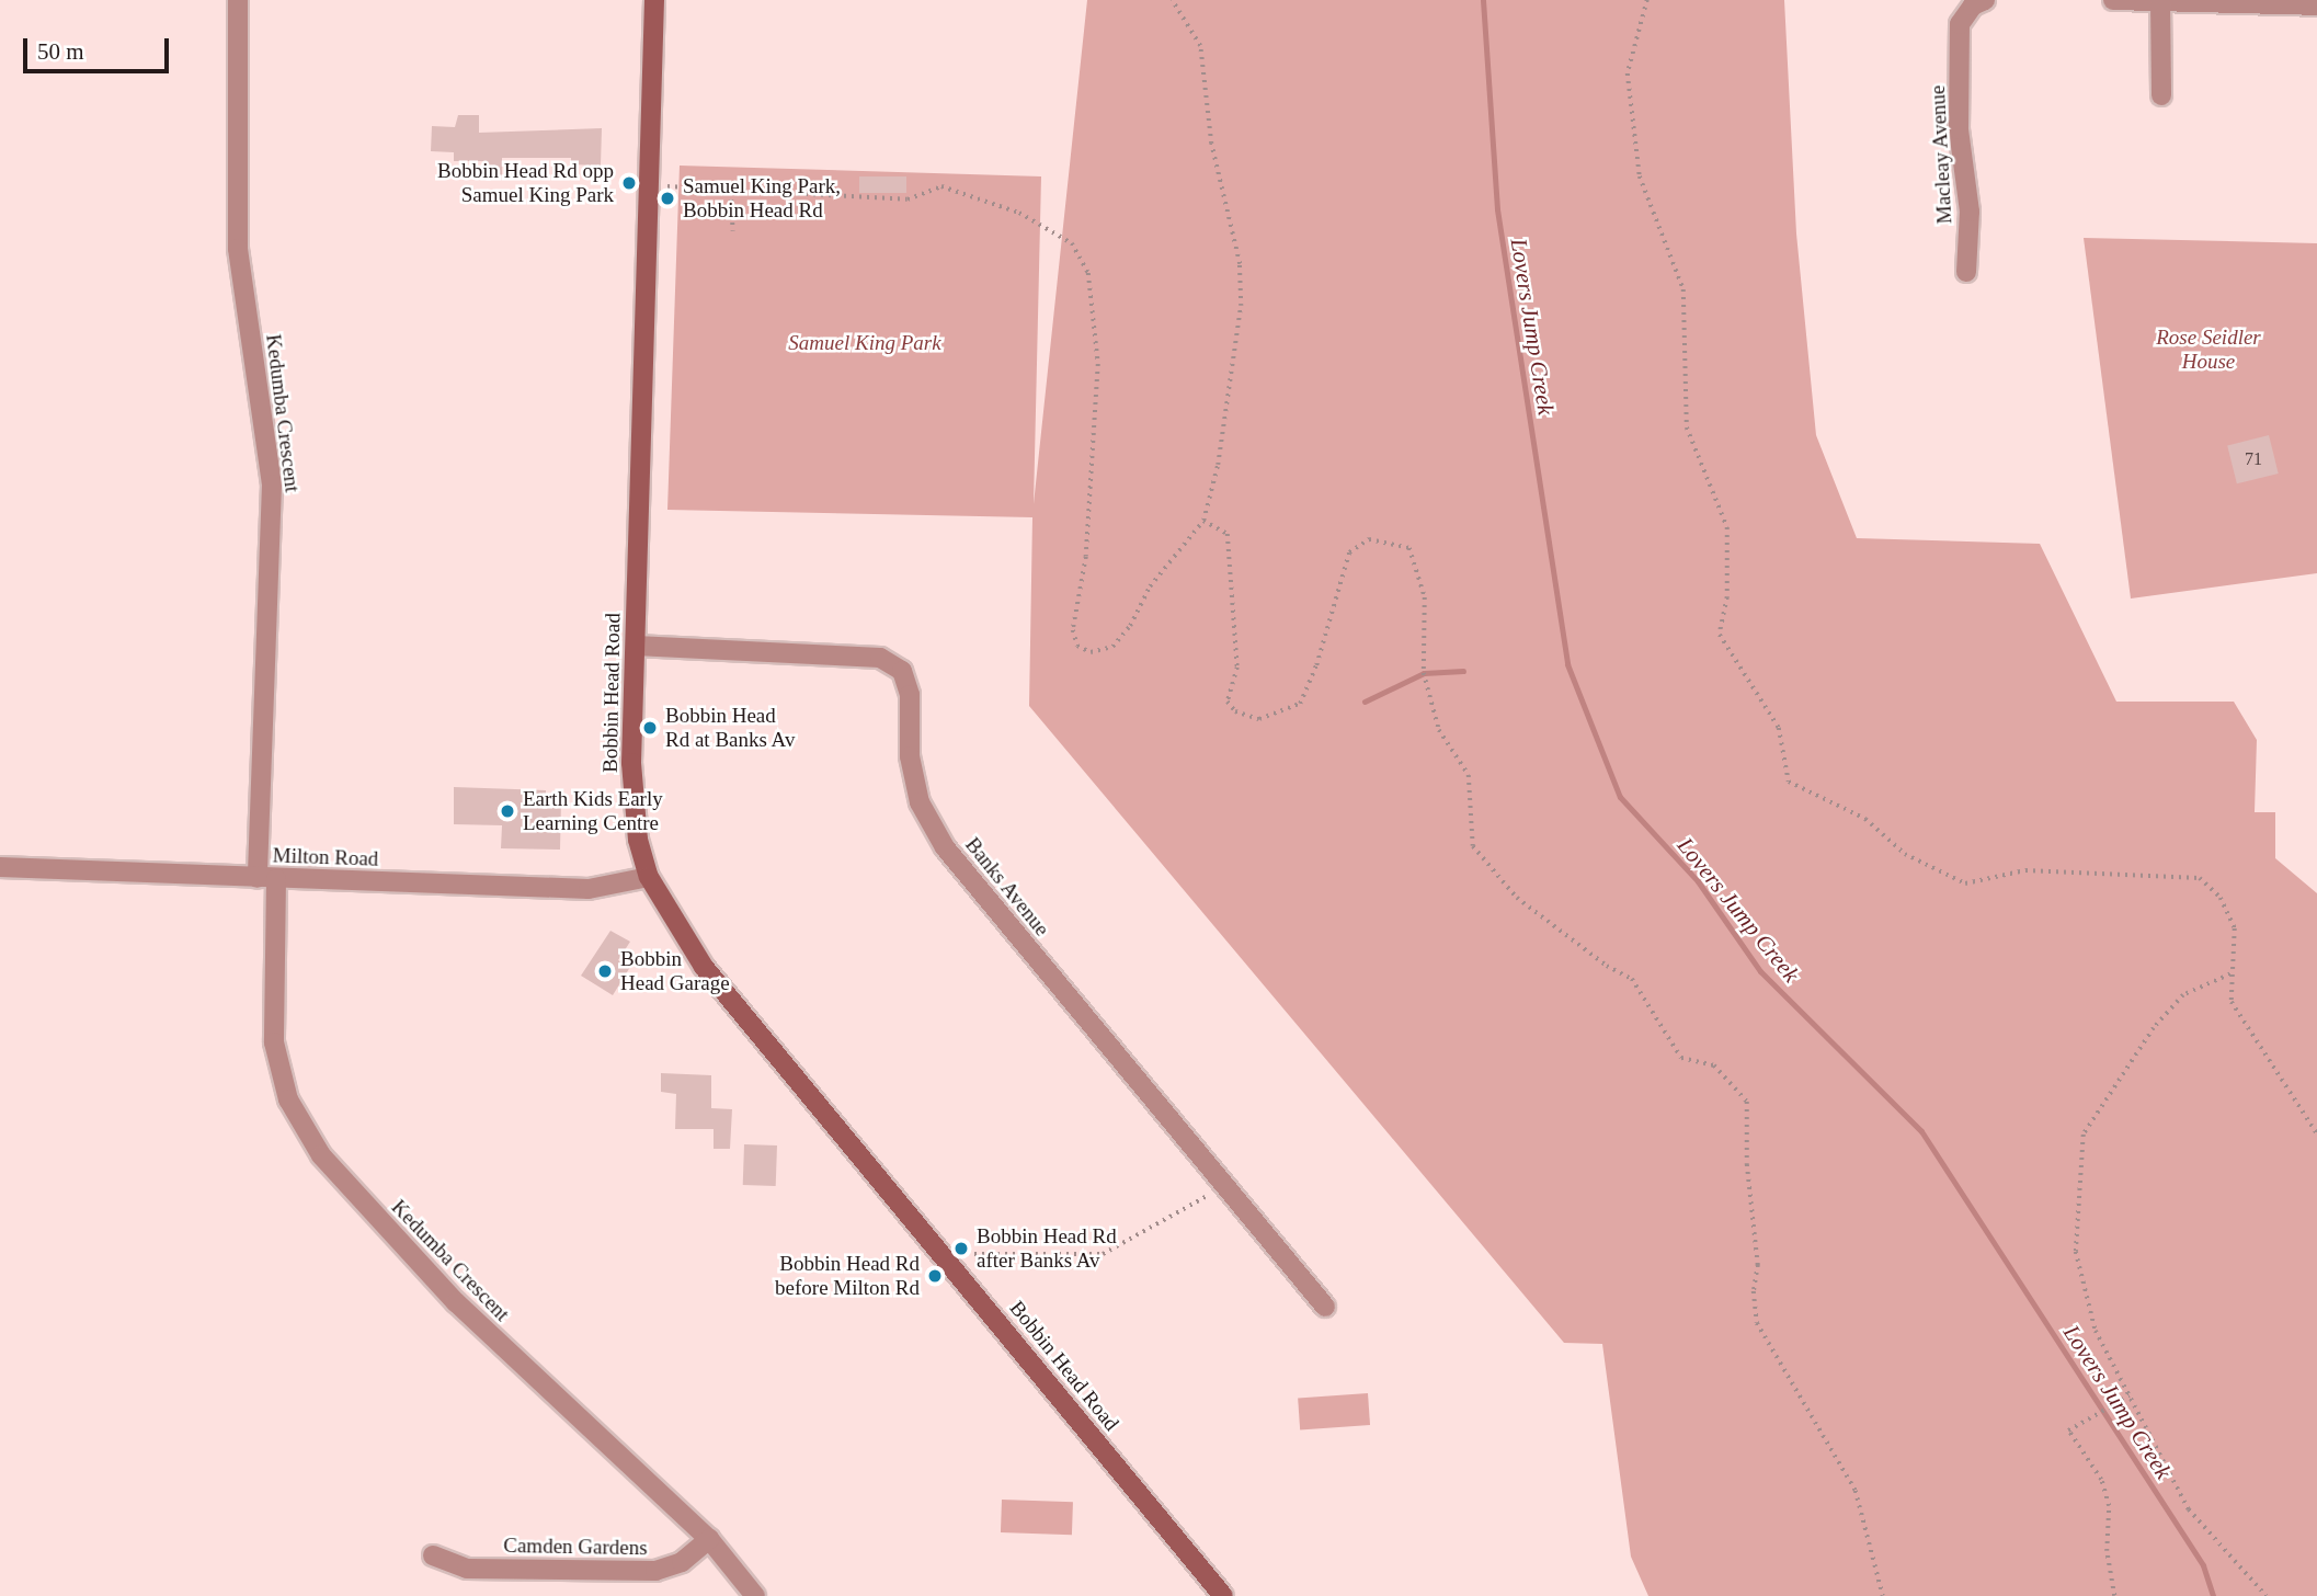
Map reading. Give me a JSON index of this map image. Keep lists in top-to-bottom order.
{
  "streets": {
    "main road": ["Bobbin Head Road"],
    "street": [
      "Macleay Avenue",
      "Kedumba Crescent",
      "Milton Road",
      "Banks Avenue",
      "Camden Gardens"
    ]
  },
  "crossings": [
    ["Kedumba Crescent", "Milton Road"],
    ["Kedumba Crescent", "Camden Gardens"],
    ["Bobbin Head Road", "Milton Road"],
    ["Bobbin Head Road", "Banks Avenue"]
  ],
  "water": ["Lovers Jump Creek"],
  "parks": ["Rose Seidler House", "Samuel King Park"],
  "places": [
    "Bobbin Head Rd opp Samuel King Park",
    "Samuel King Park, Bobbin Head Rd",
    "Bobbin Head Rd at Banks Av",
    "Earth Kids Early Learning Centre",
    "Bobbin Head Garage",
    "Bobbin Head Rd after Banks Av",
    "Bobbin Head Rd before Milton Rd"
  ],
  "house_numbers": ["71"],
  "scale_bar": "50 m"
}
